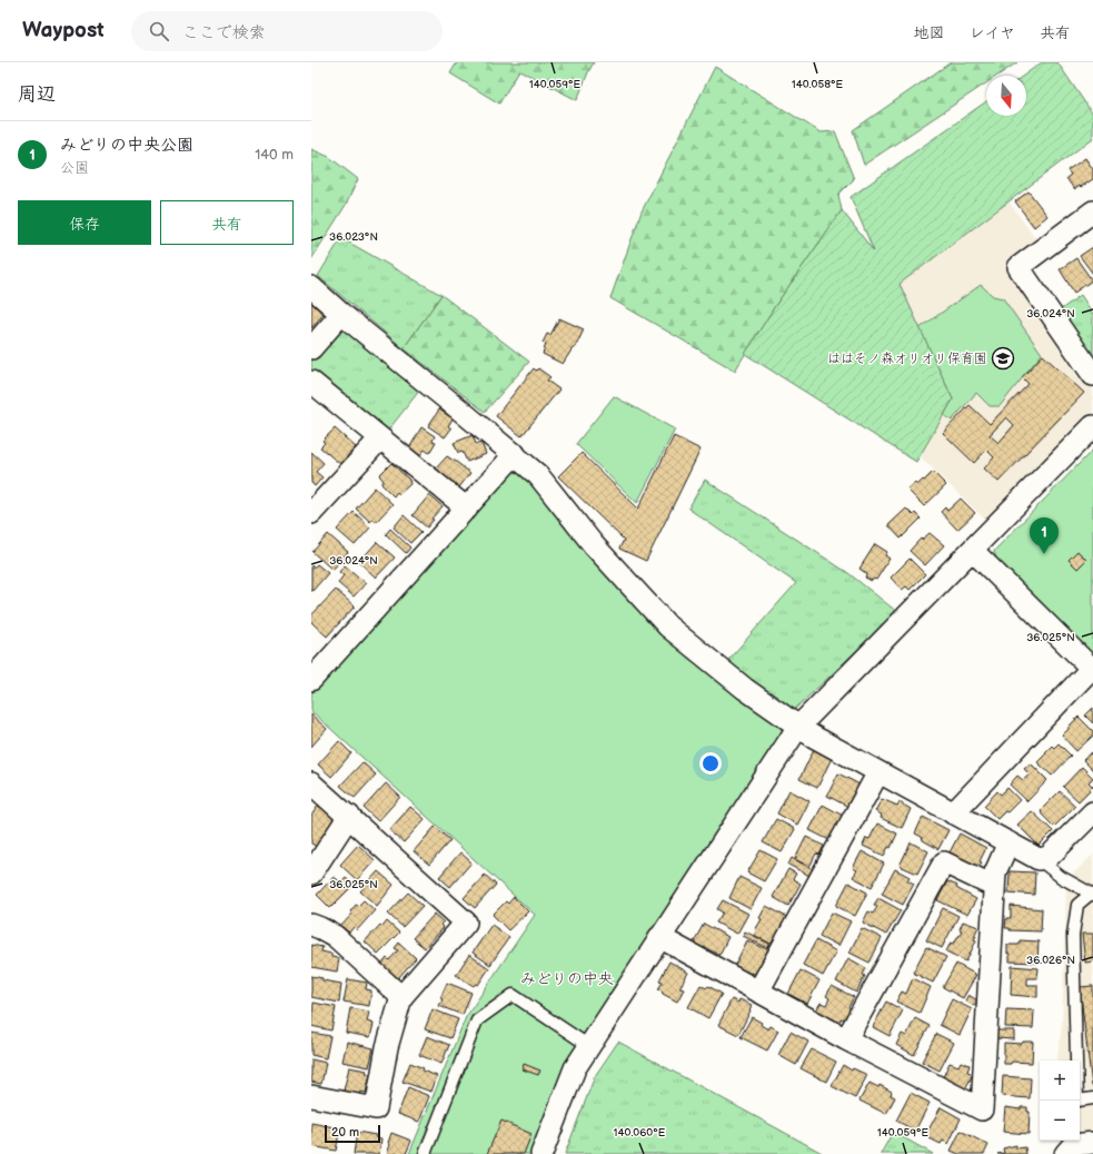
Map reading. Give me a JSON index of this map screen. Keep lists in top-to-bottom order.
{
  "districts": ["みどりの中央"],
  "places": {
    "school or university": ["ははそノ森オリオリ保育園"]
  },
  "scale_bar": "20 m",
  "north": "bottom",
  "page": {
    "header": "Waypost",
    "search": "ここで検索",
    "nav": ["地図", "レイヤ", "共有"],
    "heading": "周辺",
    "list": [
      {
        "mark": "1",
        "name": "みどりの中央公園",
        "note": "公園",
        "value": "140 m"
      }
    ],
    "buttons": ["保存", "共有"],
    "pins": "1",
    "map_buttons": ["+", "−"],
    "scale": "20 m"
  },
  "coordinates": [
    "140.059°E",
    "140.058°E",
    "36.023°N",
    "36.024°N",
    "36.025°N",
    "36.026°N",
    "140.060°E"
  ]
}
